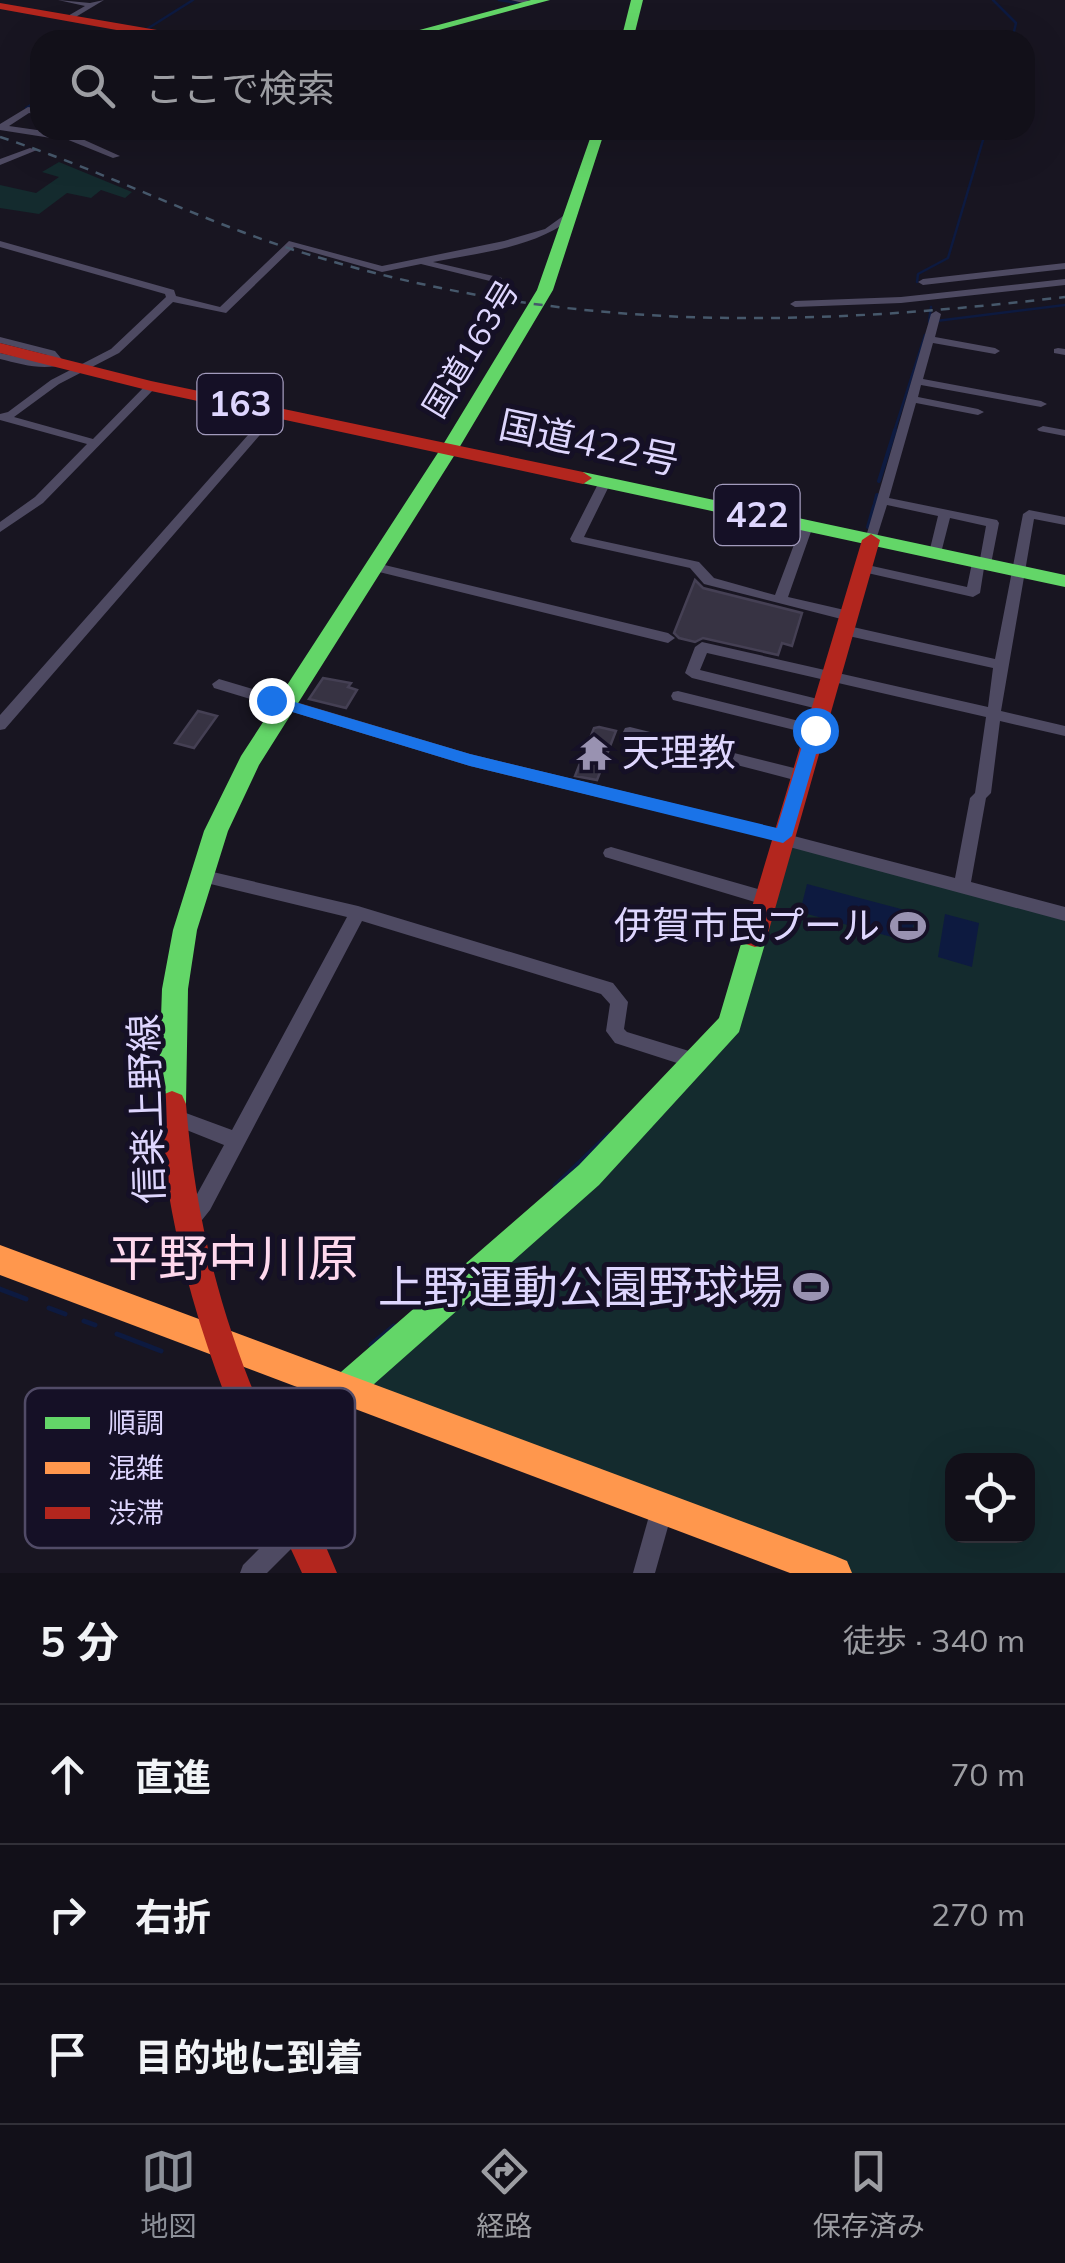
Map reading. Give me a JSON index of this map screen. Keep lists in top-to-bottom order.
{
  "streets": {
    "main road": [
      "国道163号",
      "163",
      "国道422号",
      "422",
      "信楽上野線"
    ]
  },
  "crossings": [
    ["国道163号", "国道422号"],
    ["国道163号", "信楽上野線"],
    ["国道422号", "信楽上野線"]
  ],
  "districts": ["平野中川原"],
  "places": {
    "temple": ["天理教"],
    "sports": ["伊賀市民プール", "上野運動公園野球場"]
  },
  "legend": ["順調", "混雑", "渋滞"],
  "page": {
    "search": "ここで検索",
    "heading": ["5 分", "徒歩 · 340 m"],
    "list": [
      ["直進", "70 m"],
      ["右折", "270 m"],
      "目的地に到着"
    ],
    "nav": ["地図", "経路", "保存済み"]
  }
}
